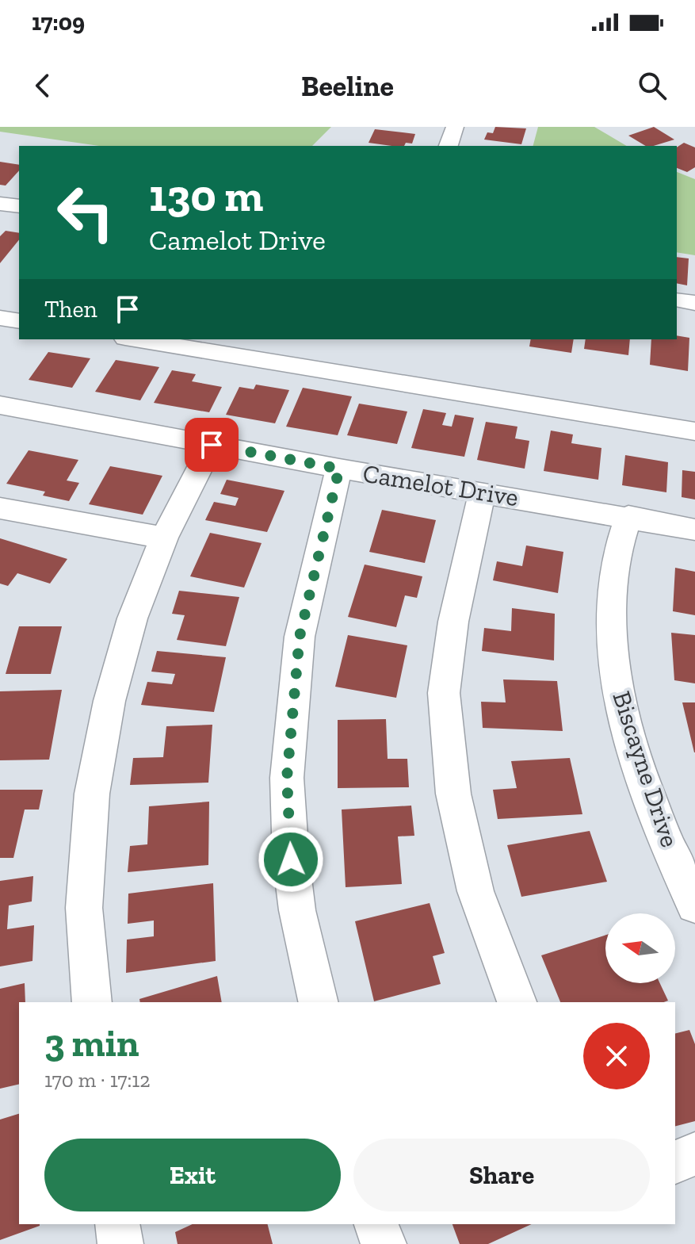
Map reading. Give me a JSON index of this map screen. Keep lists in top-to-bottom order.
{
  "streets": {
    "street": ["Camelot Drive", "Biscayne Drive"]
  },
  "crossings": [
    ["Camelot Drive", "Biscayne Drive"]
  ],
  "north": "left",
  "page": {
    "status": "17:09",
    "header": "Beeline",
    "turn": ["130 m", "Camelot Drive"],
    "then": "Then",
    "heading": ["3 min", "170 m · 17:12"],
    "buttons": ["Exit", "Share"]
  }
}
